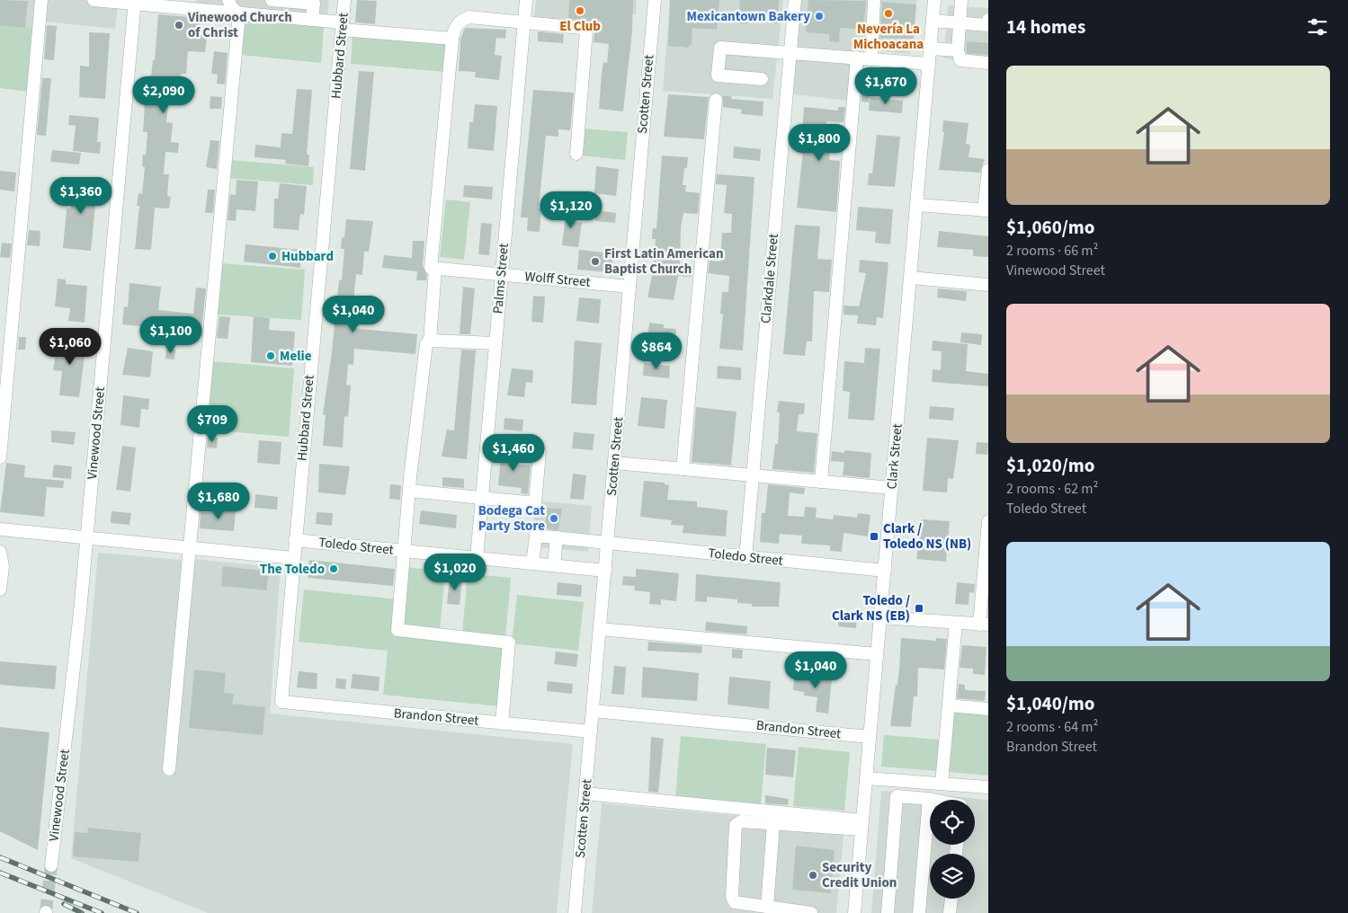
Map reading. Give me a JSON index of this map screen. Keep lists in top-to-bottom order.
{
  "streets": {
    "street": [
      "Hubbard Street",
      "Scotten Street",
      "Palms Street",
      "Clarkdale Street",
      "Wolff Street",
      "Vinewood Street",
      "Clark Street",
      "Toledo Street",
      "Brandon Street"
    ]
  },
  "crossings": [
    ["Hubbard Street", "Toledo Street"],
    ["Hubbard Street", "Brandon Street"],
    ["Scotten Street", "Wolff Street"],
    ["Scotten Street", "Toledo Street"],
    ["Scotten Street", "Brandon Street"],
    ["Palms Street", "Wolff Street"],
    ["Palms Street", "Toledo Street"],
    ["Clarkdale Street", "Toledo Street"],
    ["Clark Street", "Toledo Street"],
    ["Clark Street", "Brandon Street"]
  ],
  "places": {
    "other": [
      "El Club",
      "Nevería La Michoacana",
      "Mexicantown Bakery",
      "Vinewood Church of Christ",
      "Hubbard",
      "First Latin American Baptist Church",
      "Melie",
      "Bodega Cat Party Store",
      "The Toledo",
      "Security Credit Union"
    ],
    "transit": ["Clark / Toledo NS (NB)", "Toledo / Clark NS (EB)"]
  },
  "page": {
    "heading": "14 homes",
    "list": [
      {
        "name": "$1,060/mo",
        "note": "2 rooms · 66 m² · Vinewood Street"
      },
      {
        "name": "$1,020/mo",
        "note": "2 rooms · 62 m² · Toledo Street"
      },
      {
        "name": "$1,040/mo",
        "note": "2 rooms · 64 m² · Brandon Street"
      }
    ],
    "price": [
      "$1,670",
      "$2,090",
      "$1,800",
      "$1,360",
      "$1,120",
      "$1,040",
      "$1,100",
      "$1,060",
      "$864",
      "$709",
      "$1,460",
      "$1,680",
      "$1,020",
      "$1,040"
    ]
  }
}
